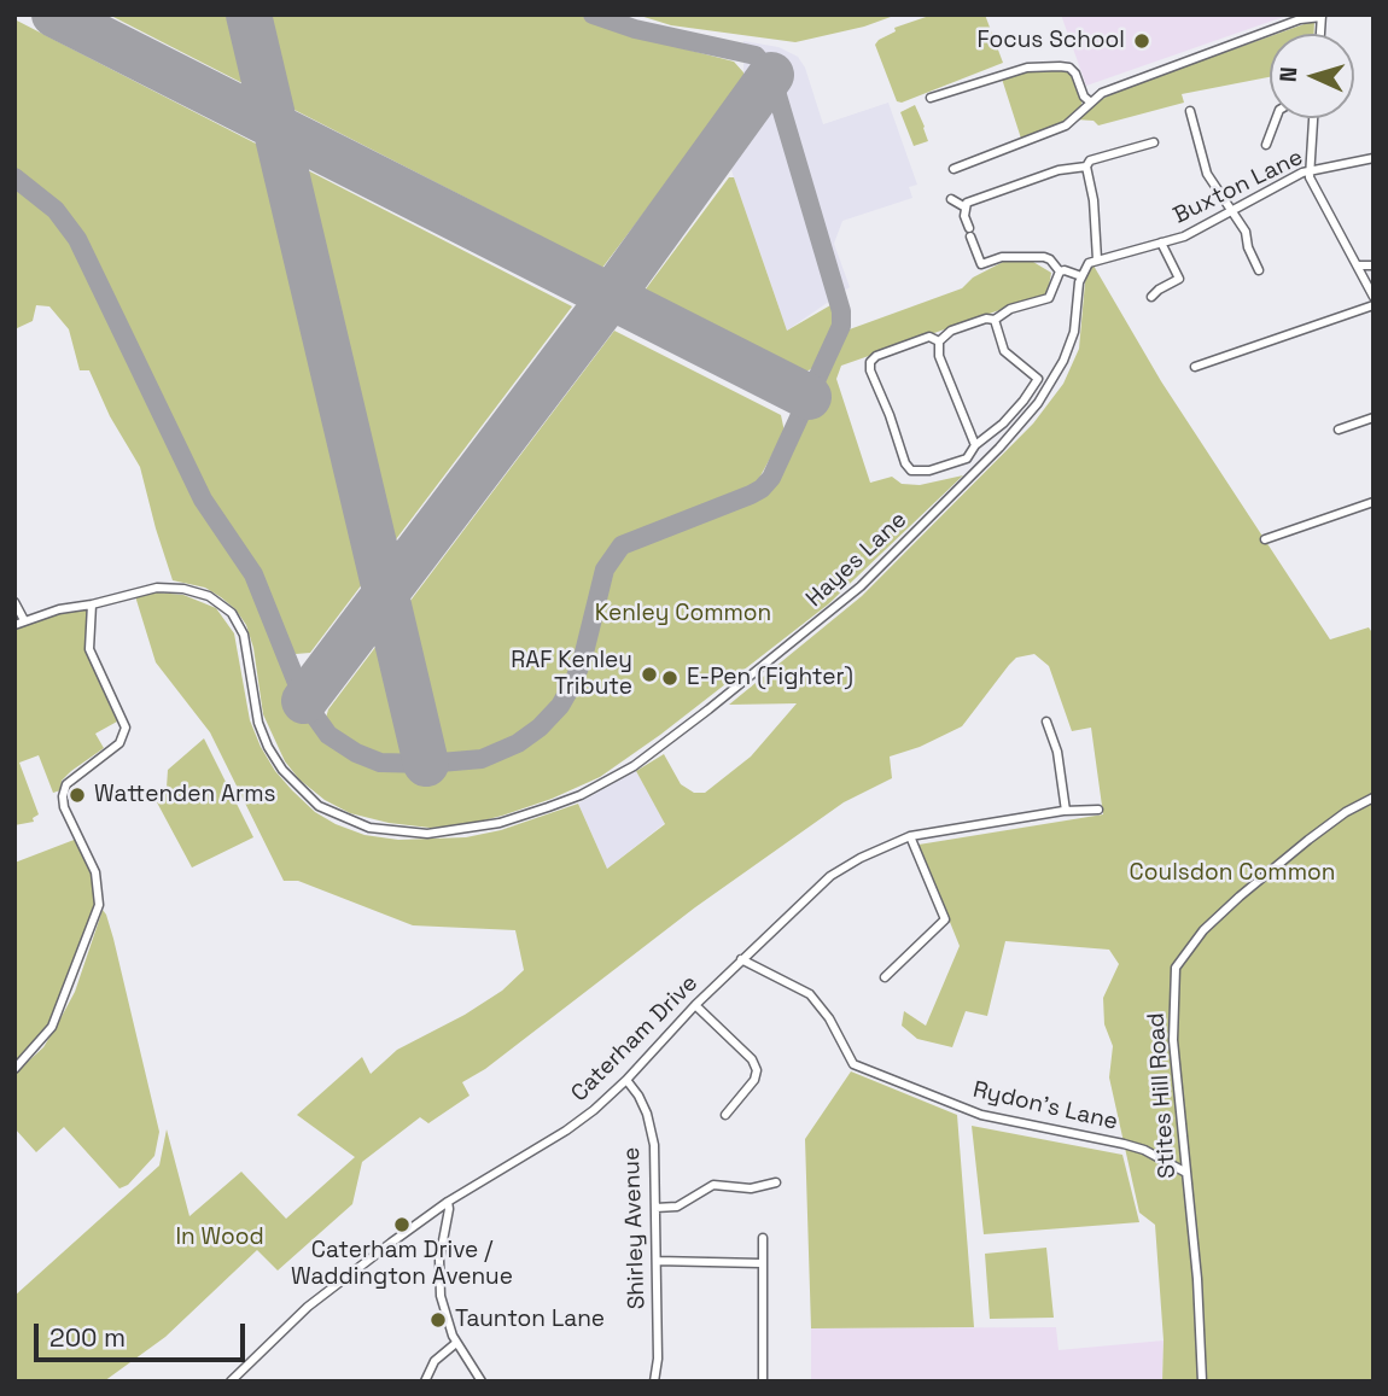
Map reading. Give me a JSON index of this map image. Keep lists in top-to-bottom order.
{
  "streets": {
    "street": [
      "Buxton Lane",
      "Hayes Lane",
      "Caterham Drive",
      "Stites Hill Road",
      "Rydon's Lane",
      "Shirley Avenue"
    ]
  },
  "crossings": [
    ["Caterham Drive", "Rydon's Lane"],
    ["Caterham Drive", "Shirley Avenue"],
    ["Stites Hill Road", "Rydon's Lane"]
  ],
  "parks": ["Kenley Common", "Coulsdon Common", "In Wood"],
  "places": [
    "Focus School",
    "RAF Kenley Tribute",
    "E-Pen (Fighter)",
    "Wattenden Arms",
    "Caterham Drive / Waddington Avenue",
    "Taunton Lane"
  ],
  "scale_bar": "200 m",
  "north": "left"
}
